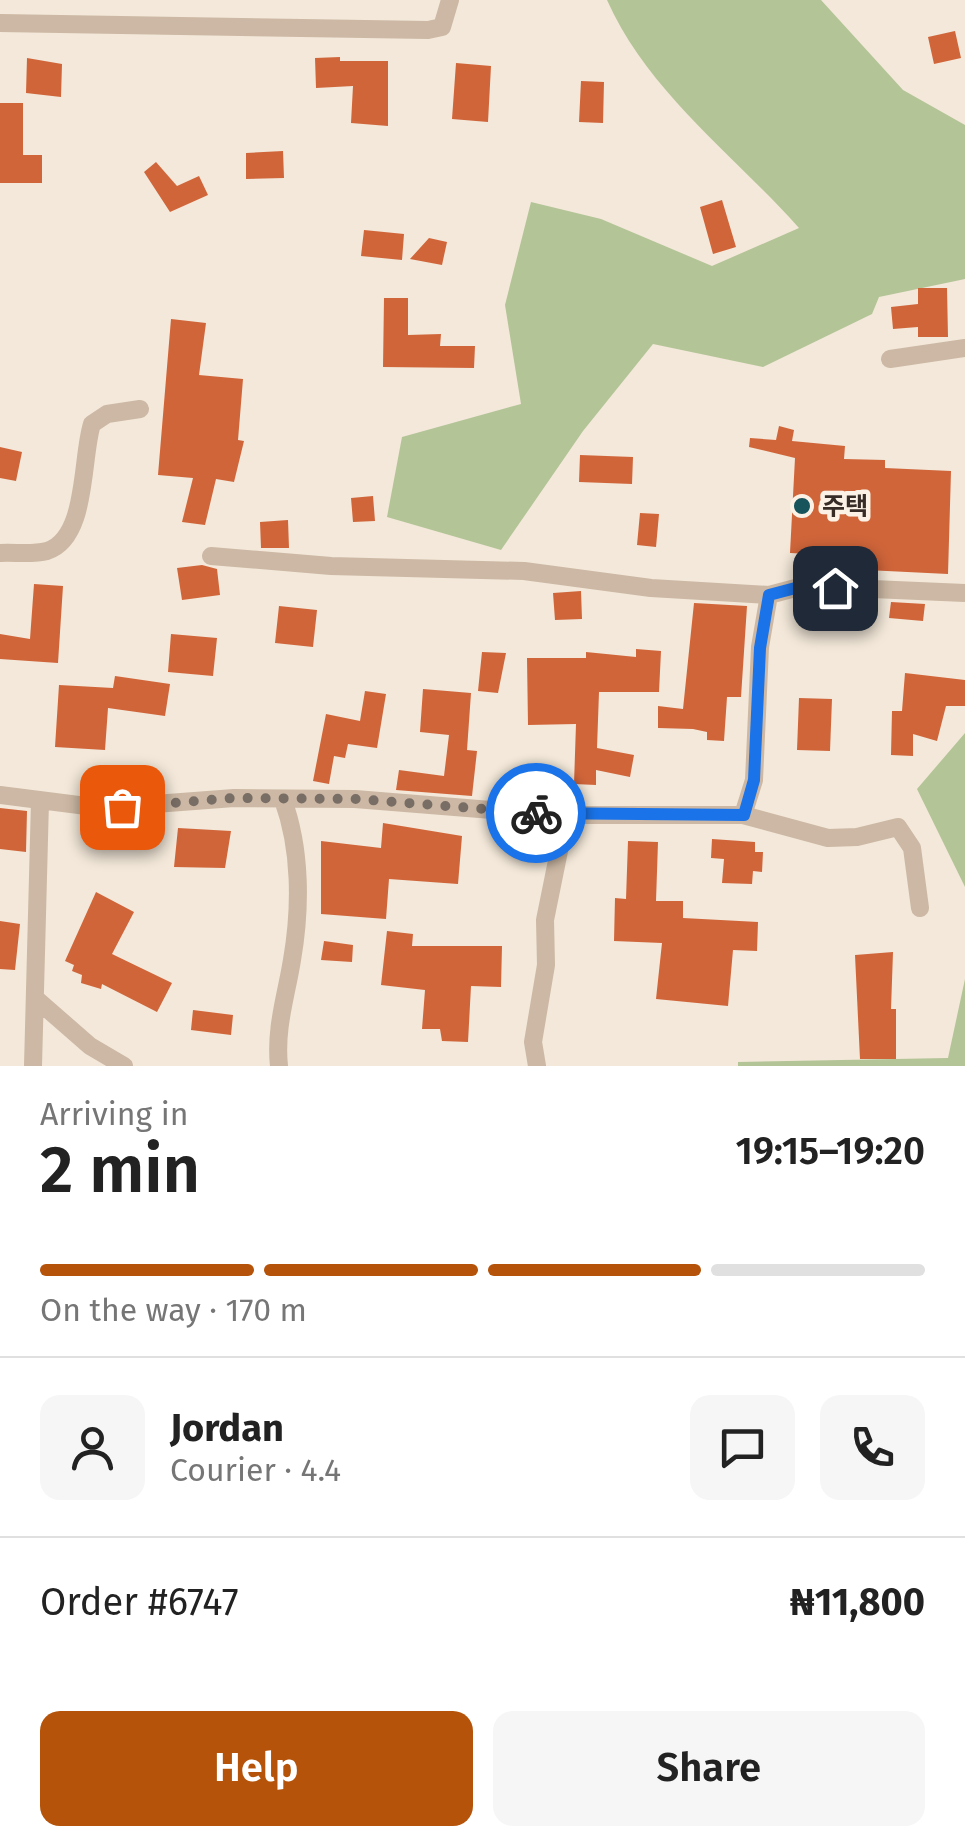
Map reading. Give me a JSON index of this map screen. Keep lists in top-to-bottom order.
{
  "places": ["주택"],
  "page": {
    "heading": ["2 min", "Arriving in", "19:15–19:20"],
    "panel": [
      "Jordan",
      "Courier · 4.4",
      "Order #6747",
      "₦11,800"
    ],
    "bar": "On the way · 170 m",
    "buttons": ["Help", "Share"]
  }
}
